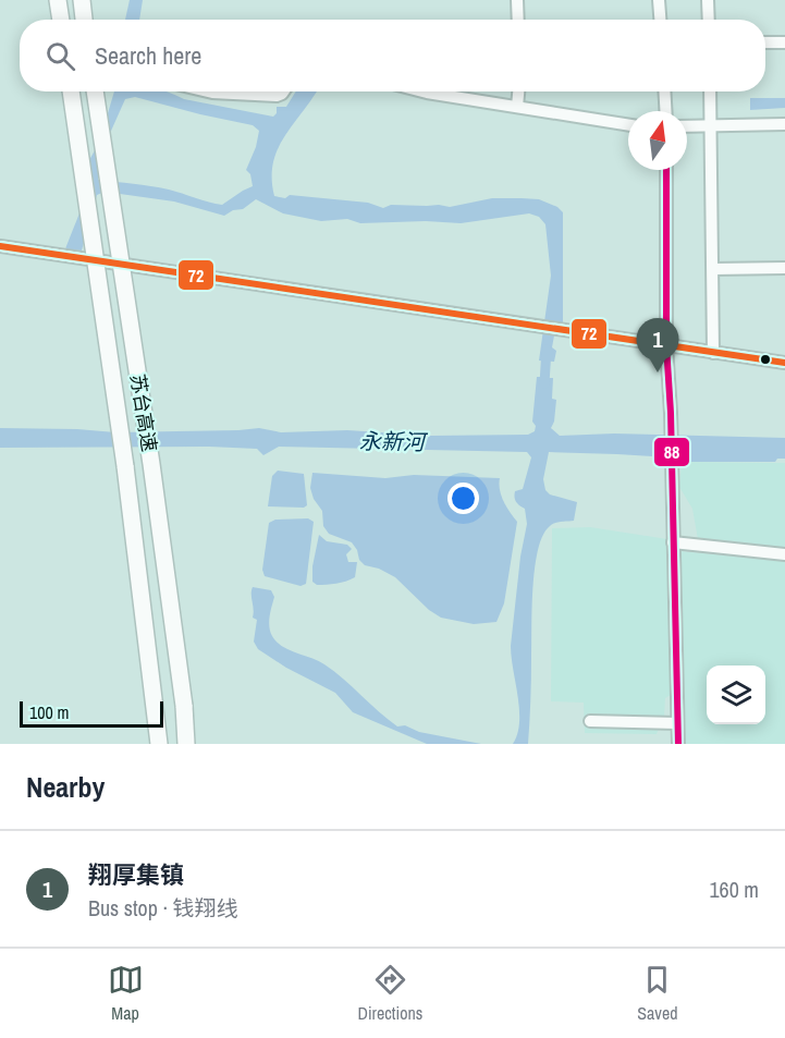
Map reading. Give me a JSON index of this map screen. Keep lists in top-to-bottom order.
{
  "streets": {
    "highway": ["苏台高速"]
  },
  "water": ["永新河"],
  "lines": ["transit line 88", "transit line 72"],
  "scale_bar": "100 m",
  "north": "top",
  "page": {
    "search": "Search here",
    "pins": "1",
    "scale": "100 m",
    "heading": "Nearby",
    "list": [
      {
        "mark": "1",
        "name": "翔厚集镇",
        "note": "Bus stop · 钱翔线",
        "value": "160 m"
      }
    ],
    "nav": ["Map", "Directions", "Saved"]
  }
}
